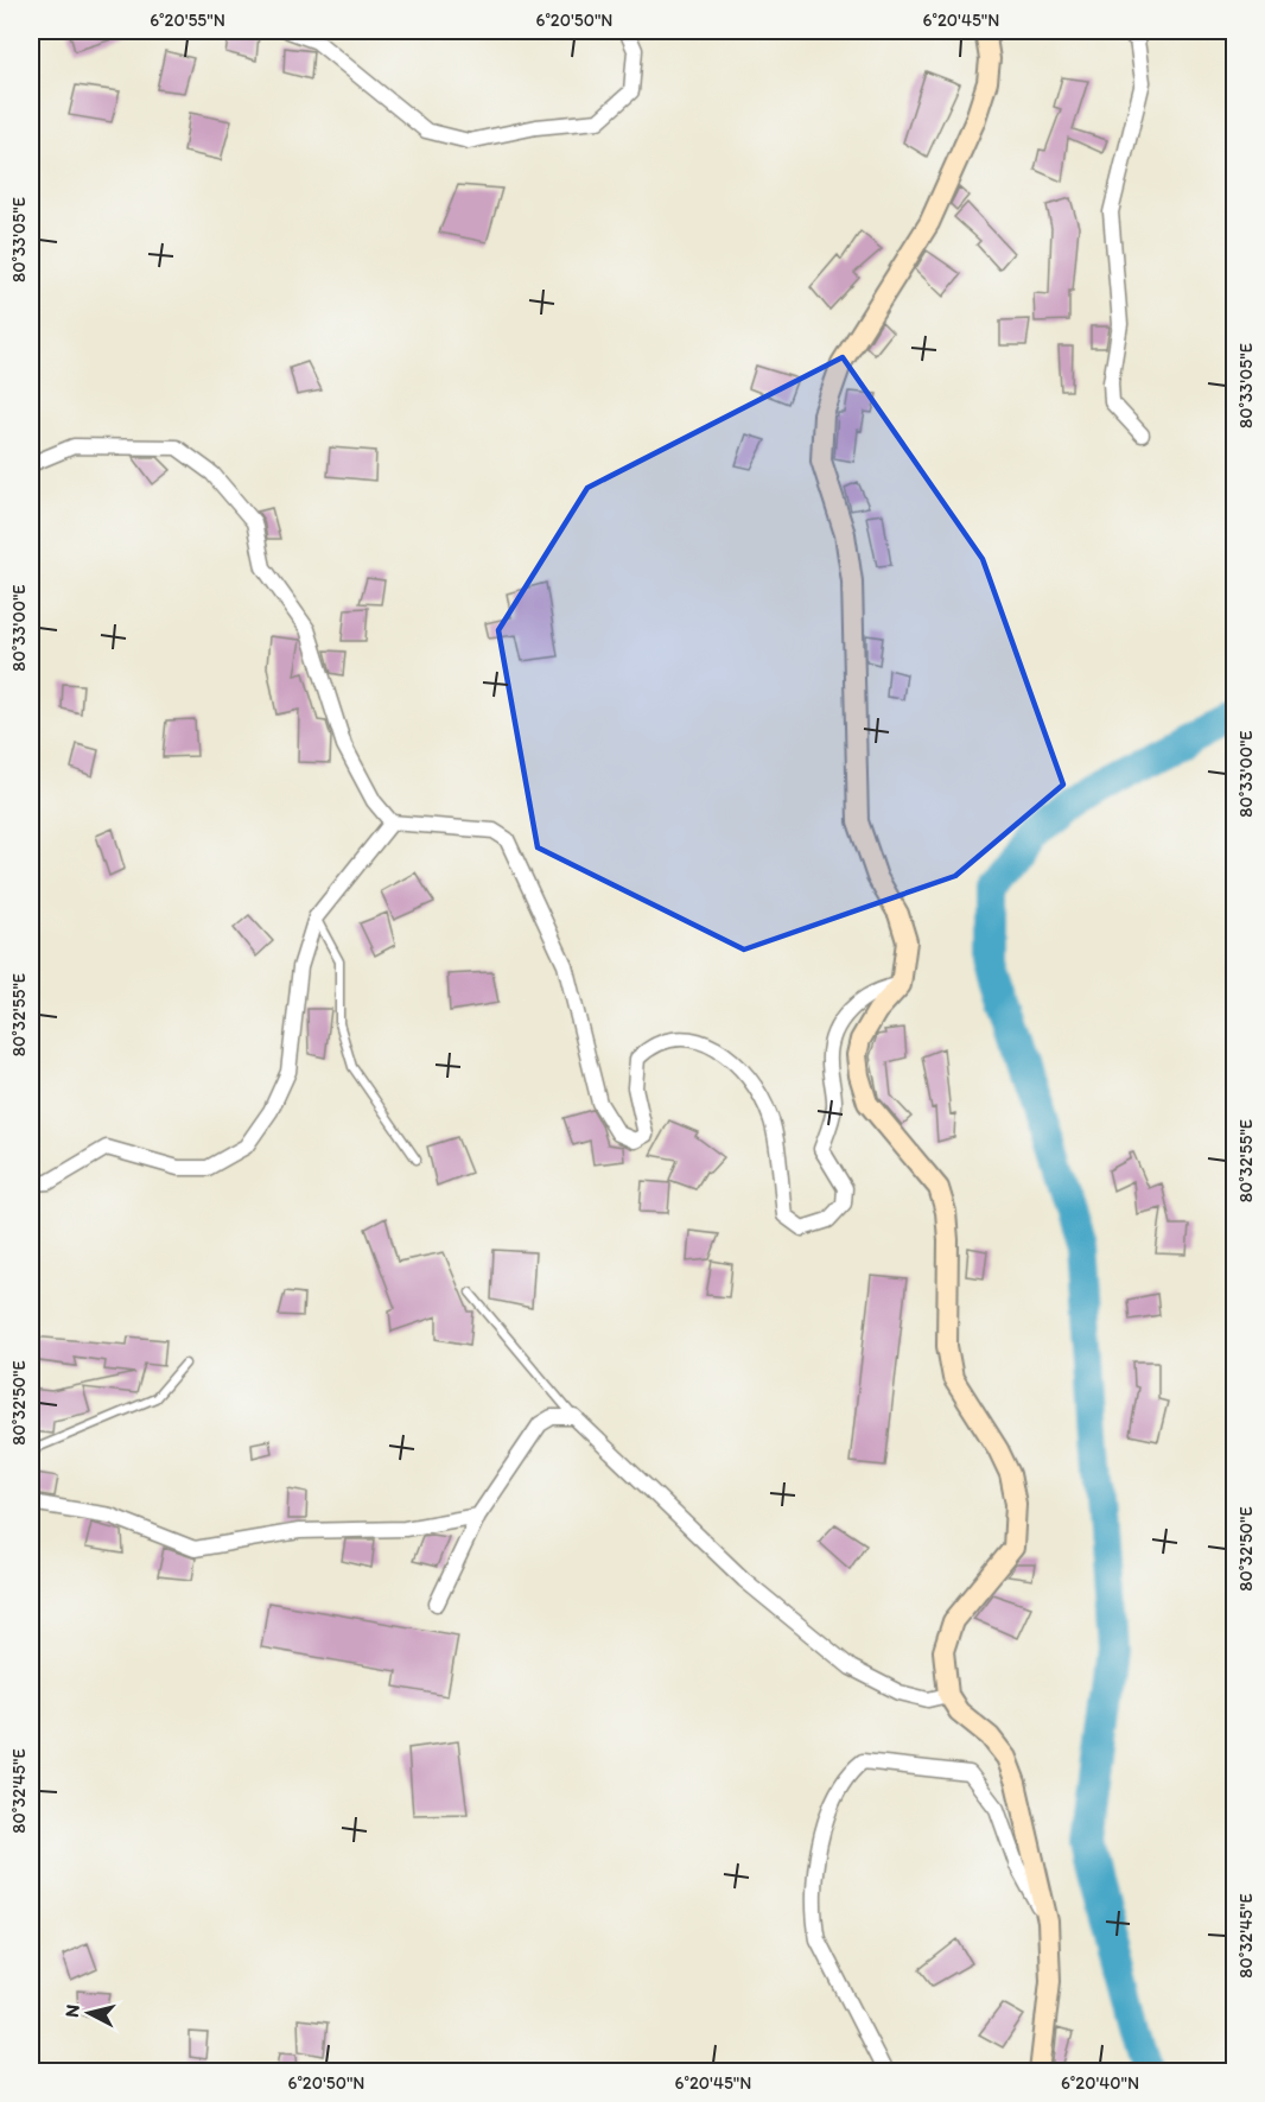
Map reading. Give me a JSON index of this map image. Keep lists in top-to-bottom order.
{
  "north": "left",
  "coordinates": [
    "6°20'55\"N",
    "6°20'50\"N",
    "6°20'45\"N",
    "80°33'05\"E",
    "80°33'00\"E",
    "80°32'55\"E",
    "80°32'50\"E",
    "80°32'45\"E",
    "6°20'40\"N"
  ]
}
